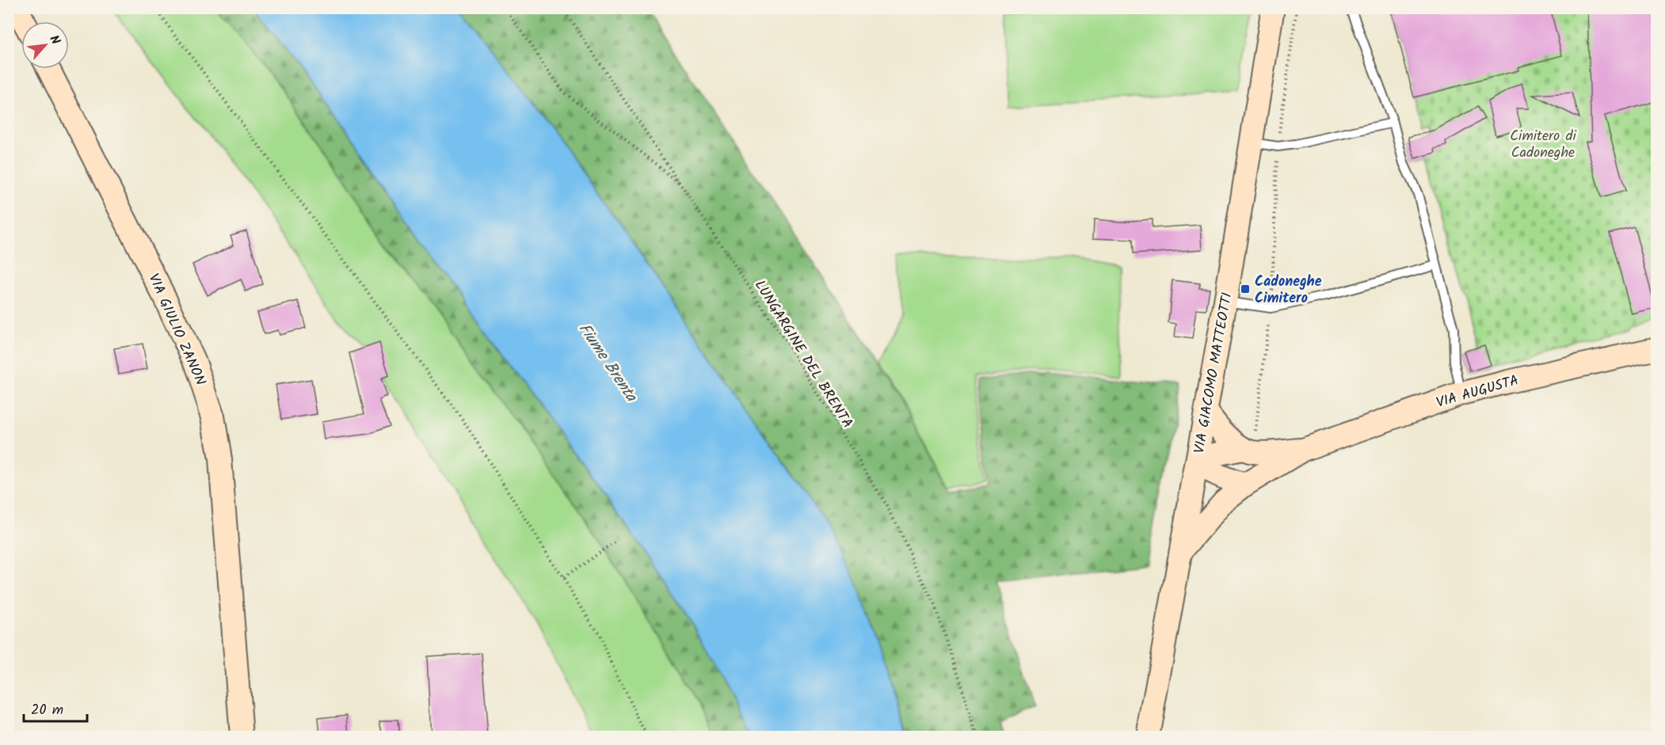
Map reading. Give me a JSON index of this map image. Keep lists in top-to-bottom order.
{
  "streets": {
    "street": ["VIA GIULIO ZANON", "VIA GIACOMO MATTEOTTI", "VIA AUGUSTA"],
    "path": ["LUNGARGINE DEL BRENTA"]
  },
  "crossings": [
    ["VIA GIACOMO MATTEOTTI", "VIA AUGUSTA"]
  ],
  "water": ["Fiume Brenta"],
  "parks": ["Cimitero di Cadoneghe"],
  "places": {
    "transit": ["Cadoneghe Cimitero"]
  },
  "scale_bar": "20 m",
  "north": "top right"
}
